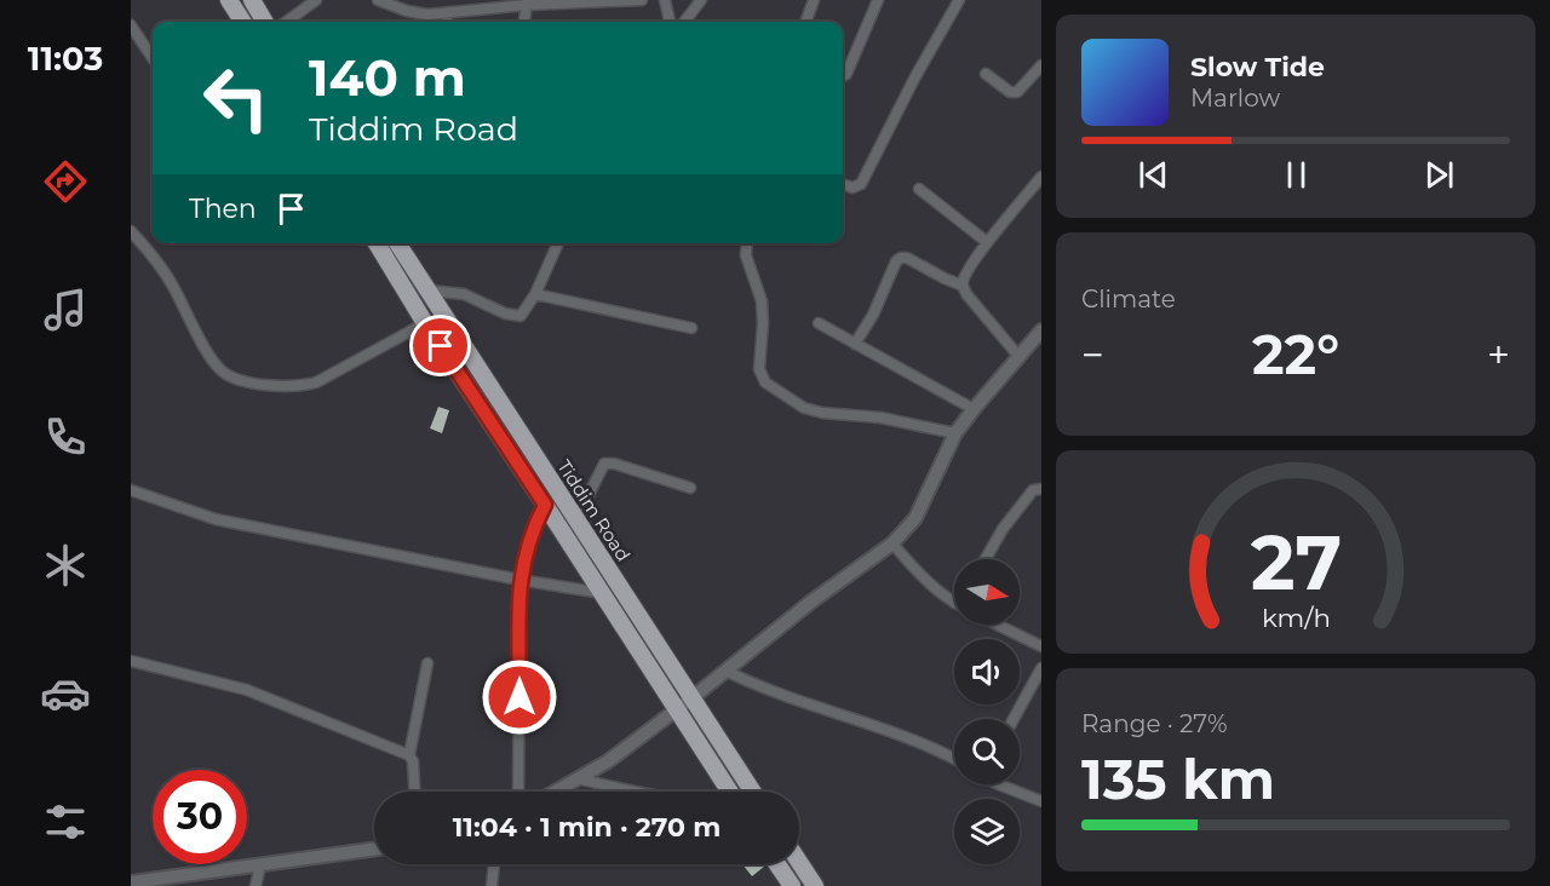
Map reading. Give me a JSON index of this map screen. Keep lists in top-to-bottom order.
{
  "streets": {
    "highway": ["Tiddim Road"]
  },
  "north": "right",
  "page": {
    "tabs": "11:03",
    "turn": ["140 m", "Tiddim Road"],
    "song": ["Slow Tide", "Marlow"],
    "then": "Then",
    "tile": [
      "Climate",
      ["Range · 27%", "135 km"]
    ],
    "heat": ["−", "22°", "+"],
    "limit": "30",
    "trip": "11:04 · 1 min · 270 m",
    "gauge": ["27", "km/h"]
  }
}
